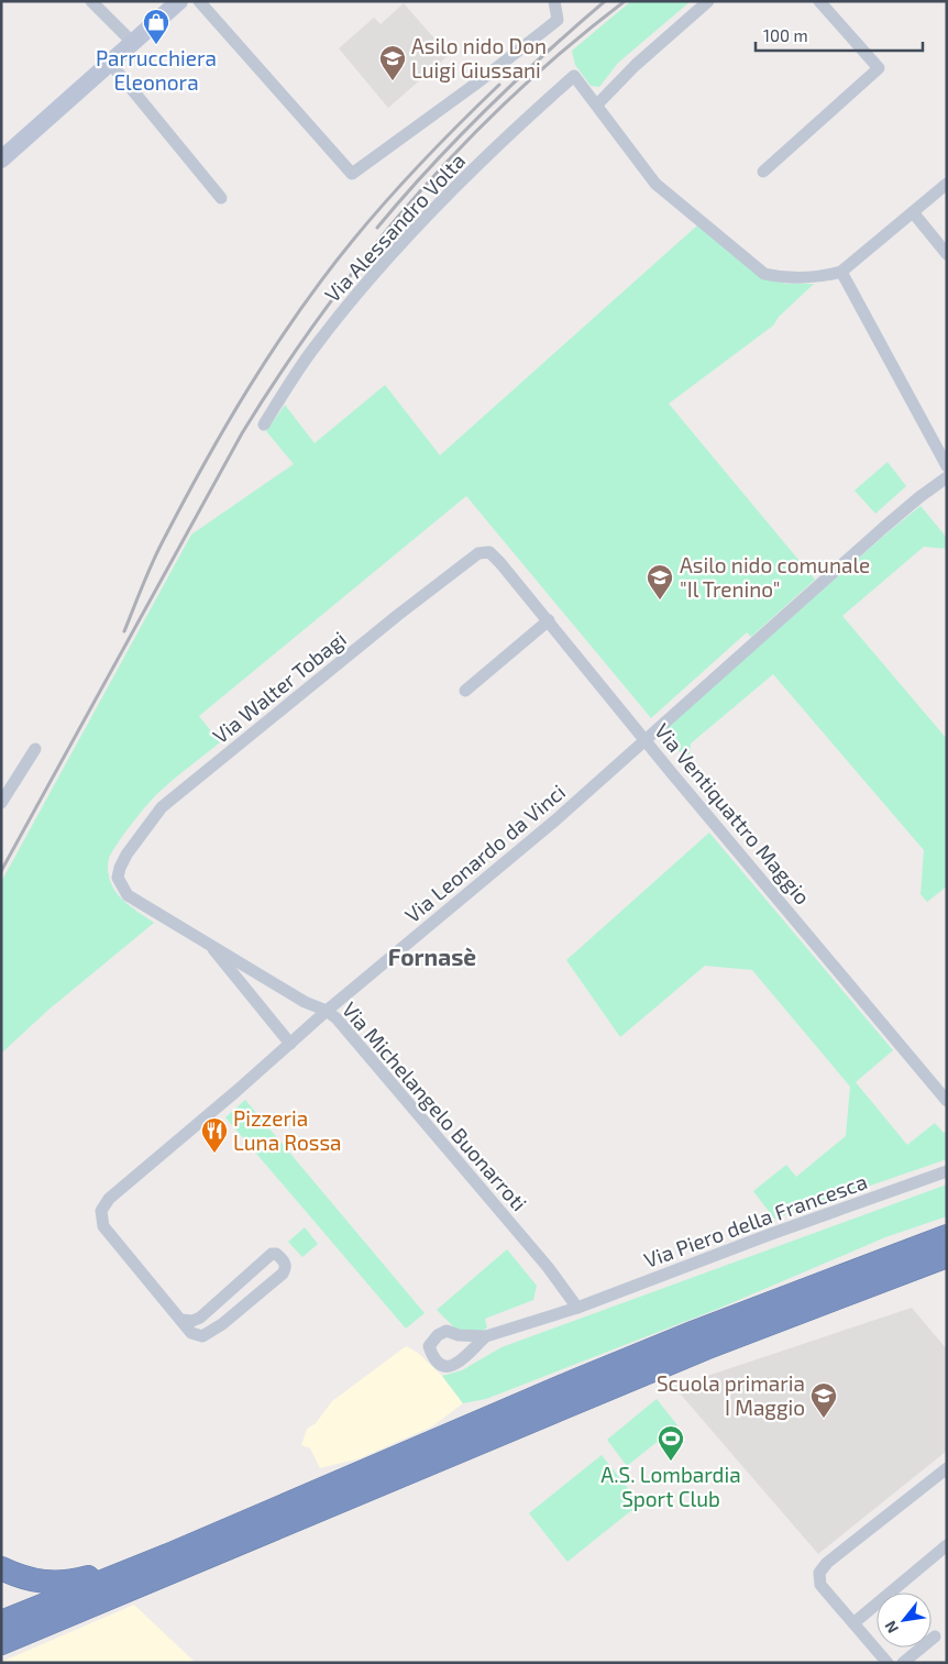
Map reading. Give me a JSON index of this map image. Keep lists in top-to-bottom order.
{
  "streets": {
    "street": [
      "Via Alessandro Volta",
      "Via Walter Tobagi",
      "Via Ventiquattro Maggio",
      "Via Leonardo da Vinci",
      "Via Michelangelo Buonarroti",
      "Via Piero della Francesca"
    ]
  },
  "crossings": [
    ["Via Walter Tobagi", "Via Ventiquattro Maggio"],
    ["Via Walter Tobagi", "Via Michelangelo Buonarroti"],
    ["Via Ventiquattro Maggio", "Via Leonardo da Vinci"],
    ["Via Leonardo da Vinci", "Via Michelangelo Buonarroti"],
    ["Via Michelangelo Buonarroti", "Via Piero della Francesca"]
  ],
  "districts": ["Fornasè"],
  "places": {
    "shop": ["Parrucchiera Eleonora"],
    "school or university": ["Asilo nido Don Luigi Giussani", "Asilo nido comunale \"Il Trenino\"", "Scuola primaria I Maggio"],
    "restaurant": ["Pizzeria Luna Rossa"],
    "sports": ["A.S. Lombardia Sport Club"]
  },
  "scale_bar": "100 m",
  "north": "bottom left"
}
